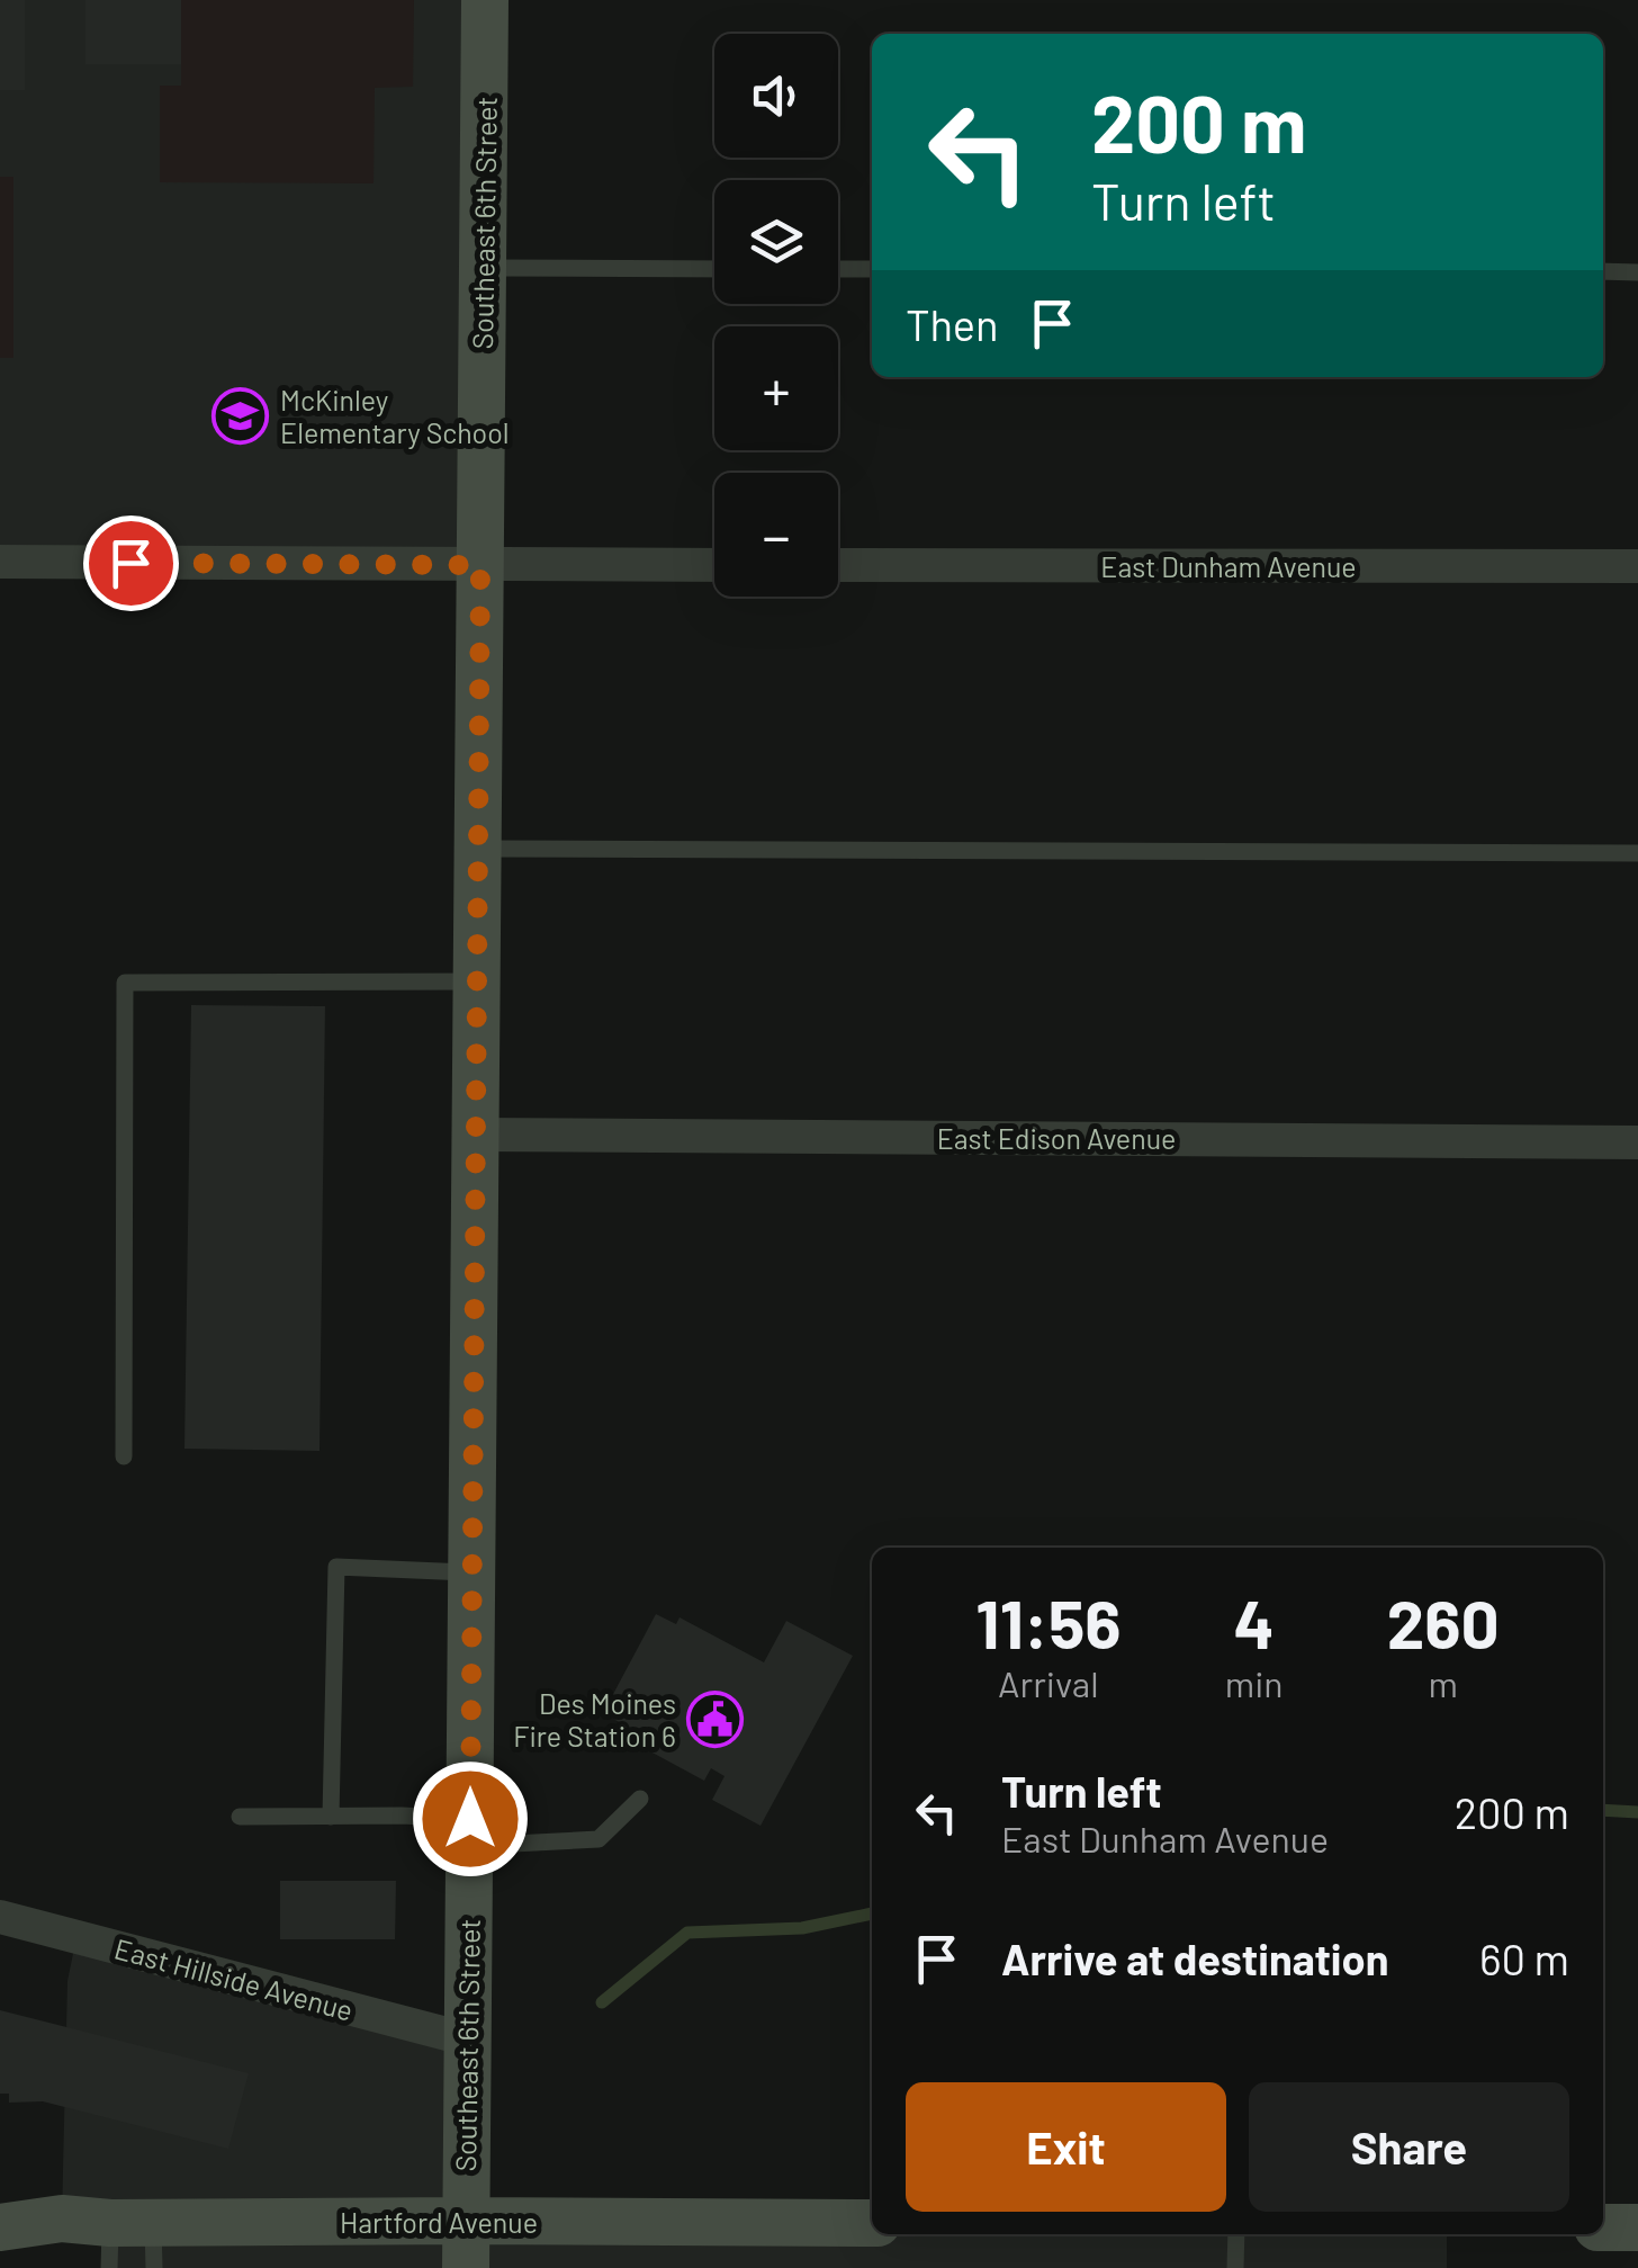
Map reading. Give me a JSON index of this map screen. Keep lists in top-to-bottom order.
{
  "streets": {
    "main road": ["Southeast 6th Street", "Hartford Avenue"],
    "street": ["East Dunham Avenue", "East Edison Avenue", "East Hillside Avenue"]
  },
  "crossings": [
    ["Southeast 6th Street", "East Edison Avenue"],
    ["Southeast 6th Street", "East Hillside Avenue"],
    ["Southeast 6th Street", "Hartford Avenue"]
  ],
  "places": {
    "school or university": ["McKinley Elementary School"],
    "public building": ["Des Moines Fire Station 6"]
  },
  "page": {
    "map_buttons": ["+", "−"],
    "turn": ["200 m", "Turn left"],
    "then": "Then",
    "eta": [
      "11:56",
      "Arrival",
      "4",
      "min",
      "260",
      "m"
    ],
    "list": [
      {
        "name": "Turn left",
        "note": "East Dunham Avenue",
        "value": "200 m"
      },
      {
        "name": "Arrive at destination",
        "value": "60 m"
      }
    ],
    "buttons": ["Exit", "Share"]
  }
}
